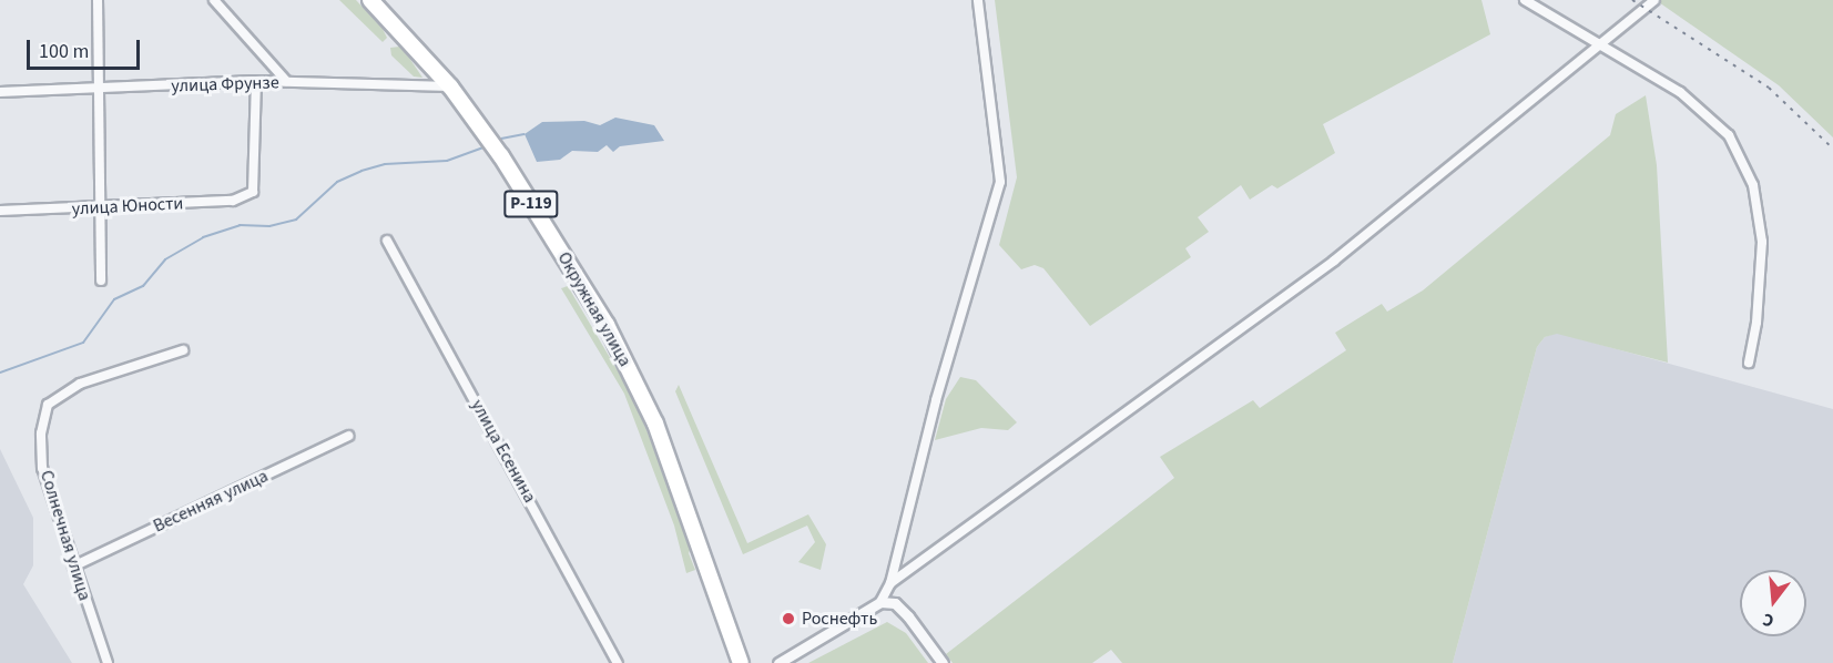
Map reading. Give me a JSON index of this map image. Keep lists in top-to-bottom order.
{
  "streets": {
    "highway": ["Р-119", "Окружная улица"],
    "street": [
      "улица Фрунзе",
      "улица Юности",
      "улица Есенина",
      "Весенняя улица",
      "Солнечная улица"
    ]
  },
  "crossings": [
    ["улица Фрунзе", "улица Юности"],
    ["улица Фрунзе", "Окружная улица"],
    ["Весенняя улица", "Солнечная улица"]
  ],
  "places": ["Роснефть"],
  "scale_bar": "100 m",
  "north": "bottom"
}
